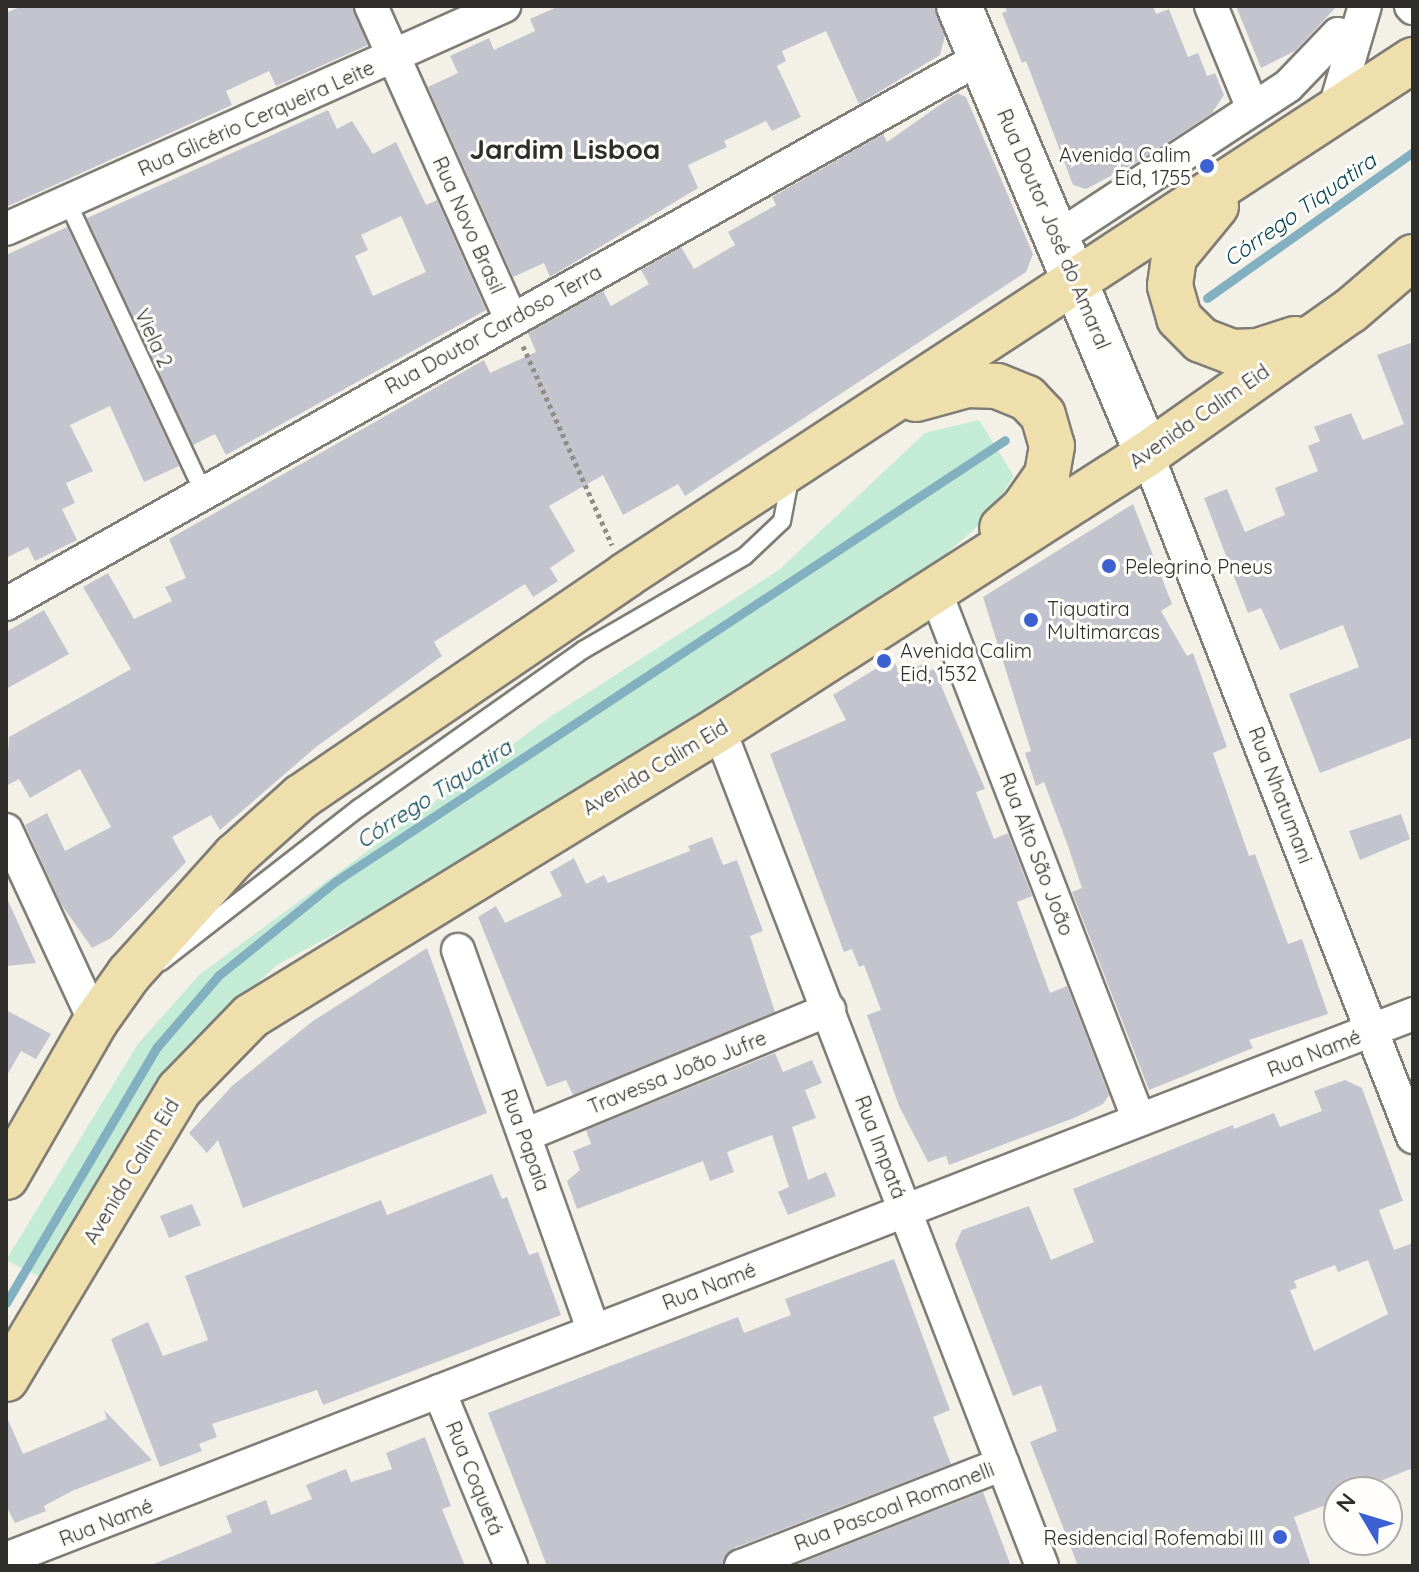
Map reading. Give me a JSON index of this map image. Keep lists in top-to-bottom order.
{
  "streets": {
    "main road": ["Avenida Calim Eid"],
    "street": [
      "Rua Glicério Cerqueira Leite",
      "Rua Novo Brasil",
      "Rua Doutor José do Amaral",
      "Rua Doutor Cardoso Terra",
      "Rua Nhatumani",
      "Rua Alto São João",
      "Rua Namé",
      "Travessa João Jufre",
      "Rua Papaia",
      "Rua Impatá",
      "Rua Coquetá",
      "Rua Pascoal Romanelli"
    ],
    "lane": ["Viela 2"]
  },
  "crossings": [
    ["Rua Glicério Cerqueira Leite", "Rua Novo Brasil"],
    ["Rua Glicério Cerqueira Leite", "Viela 2"],
    ["Rua Novo Brasil", "Rua Doutor Cardoso Terra"],
    ["Rua Doutor José do Amaral", "Rua Doutor Cardoso Terra"],
    ["Rua Doutor José do Amaral", "Avenida Calim Eid"],
    ["Rua Doutor José do Amaral", "Rua Nhatumani"],
    ["Rua Doutor Cardoso Terra", "Viela 2"],
    ["Avenida Calim Eid", "Rua Nhatumani"],
    ["Avenida Calim Eid", "Rua Alto São João"],
    ["Avenida Calim Eid", "Rua Impatá"],
    ["Rua Nhatumani", "Rua Namé"],
    ["Rua Alto São João", "Rua Namé"],
    ["Rua Namé", "Rua Papaia"],
    ["Rua Namé", "Rua Impatá"],
    ["Rua Namé", "Rua Coquetá"],
    ["Travessa João Jufre", "Rua Papaia"],
    ["Travessa João Jufre", "Rua Impatá"],
    ["Rua Impatá", "Rua Pascoal Romanelli"]
  ],
  "districts": ["Jardim Lisboa"],
  "water": ["Córrego Tiquatira"],
  "places": [
    "Avenida Calim Eid, 1755",
    "Pelegrino Pneus",
    "Tiquatira Multimarcas",
    "Avenida Calim Eid, 1532",
    "Residencial Rofemabi III"
  ],
  "north": "top left"
}
